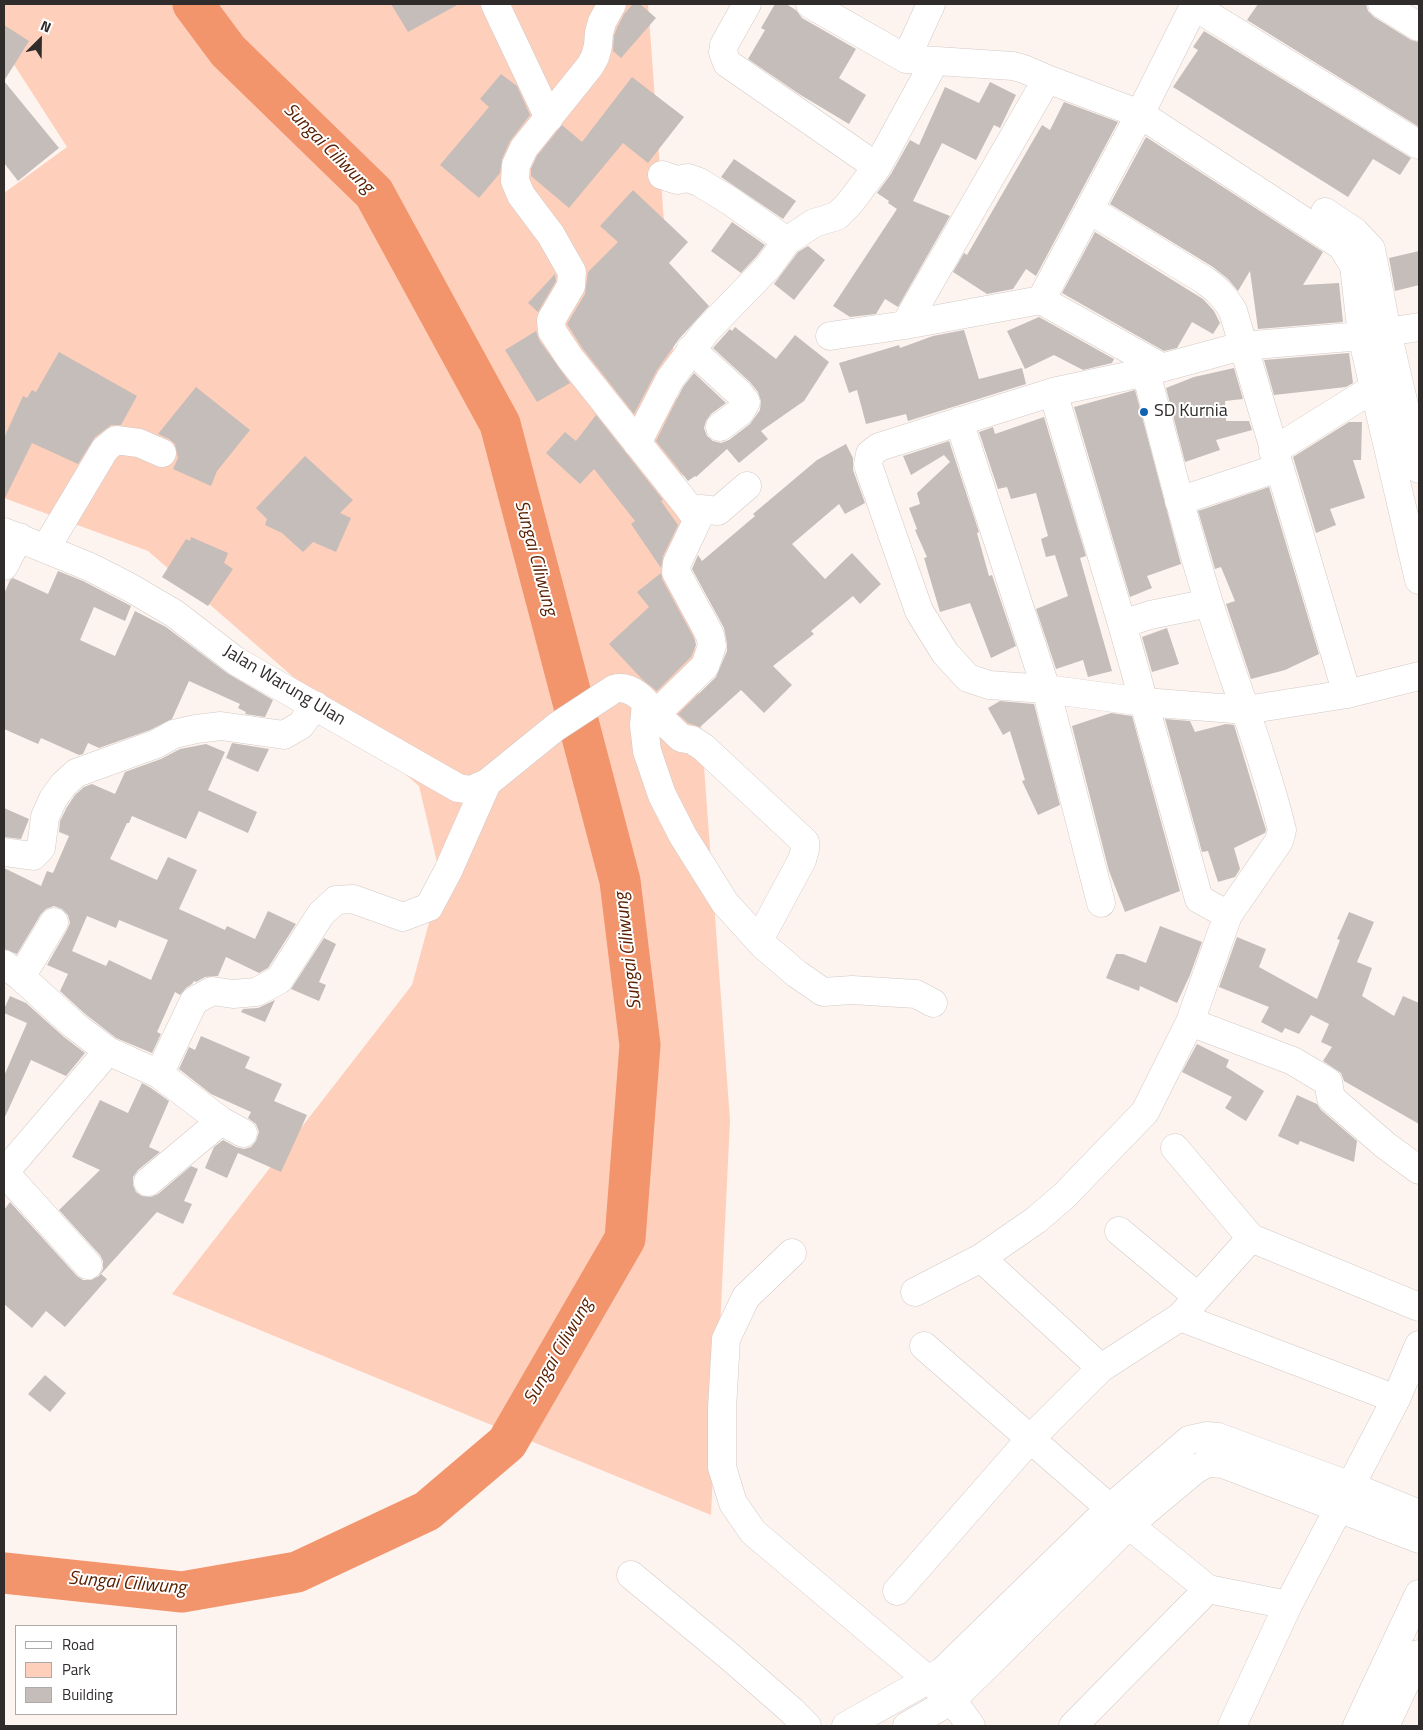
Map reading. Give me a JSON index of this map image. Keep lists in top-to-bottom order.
{
  "streets": {
    "street": ["Jalan Warung Ulan"]
  },
  "water": ["Sungai Ciliwung"],
  "places": ["SD Kurnia"],
  "legend": ["Road", "Park", "Building"],
  "north": "top right"
}
